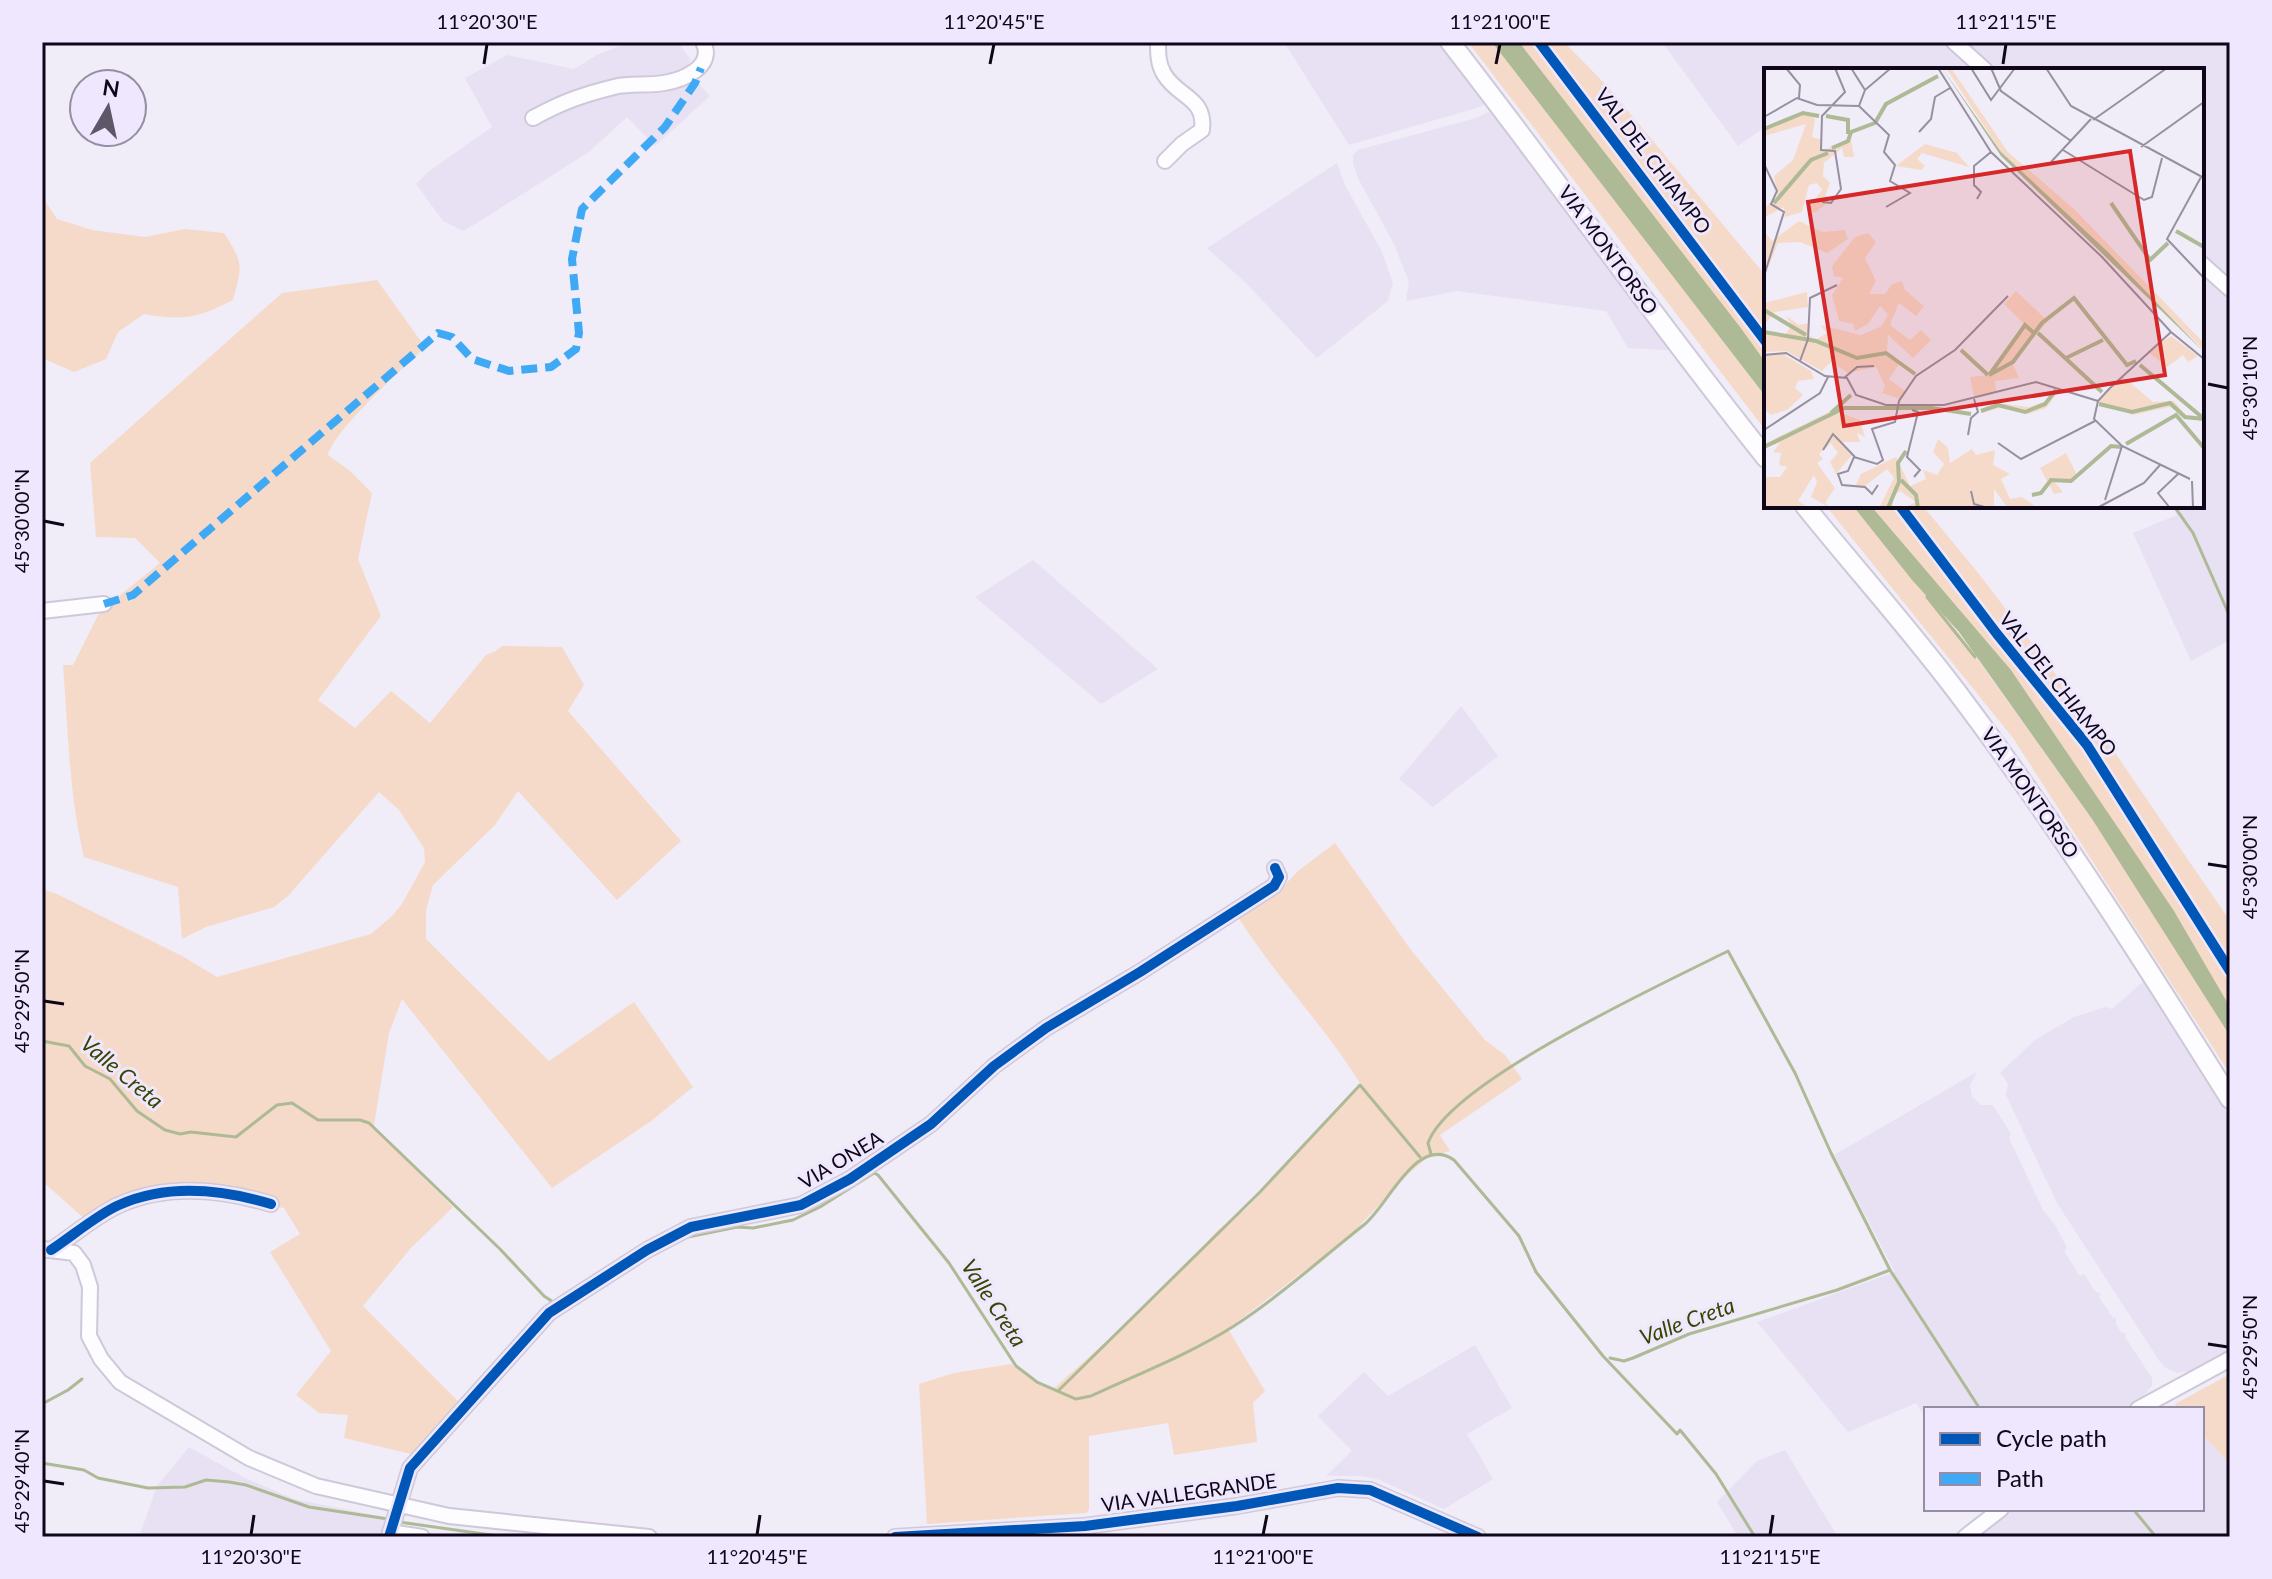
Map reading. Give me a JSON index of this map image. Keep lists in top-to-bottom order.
{
  "streets": {
    "main road": ["VIA MONTORSO"],
    "street": ["VIA ONEA", "VIA VALLEGRANDE"],
    "cycle path": ["VAL DEL CHIAMPO"]
  },
  "water": ["Valle Creta"],
  "legend": ["Cycle path", "Path"],
  "north": "top",
  "coordinates": [
    "11°20'30\"E",
    "11°20'45\"E",
    "11°21'00\"E",
    "11°21'15\"E",
    "45°30'10\"N",
    "45°30'00\"N",
    "45°29'50\"N",
    "45°29'40\"N"
  ]
}
